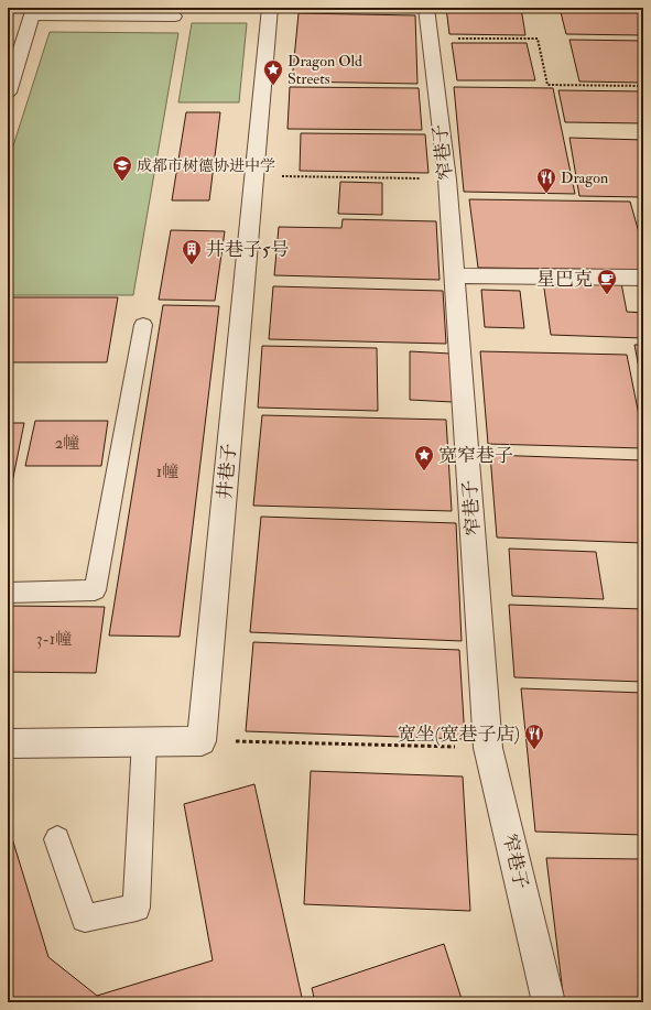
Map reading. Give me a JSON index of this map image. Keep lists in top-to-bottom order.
{
  "streets": {
    "street": ["窄巷子", "井巷子"]
  },
  "places": {
    "place": ["Dragon Old Streets", "宽窄巷子"],
    "school or university": ["成都市树德协进中学"],
    "restaurant": ["Dragon", "宽坐(宽巷子店)"],
    "building": ["井巷子5号"],
    "cafe": ["星巴克"]
  },
  "house_numbers": ["2幢", "1幢", "3-1幢"]
}
